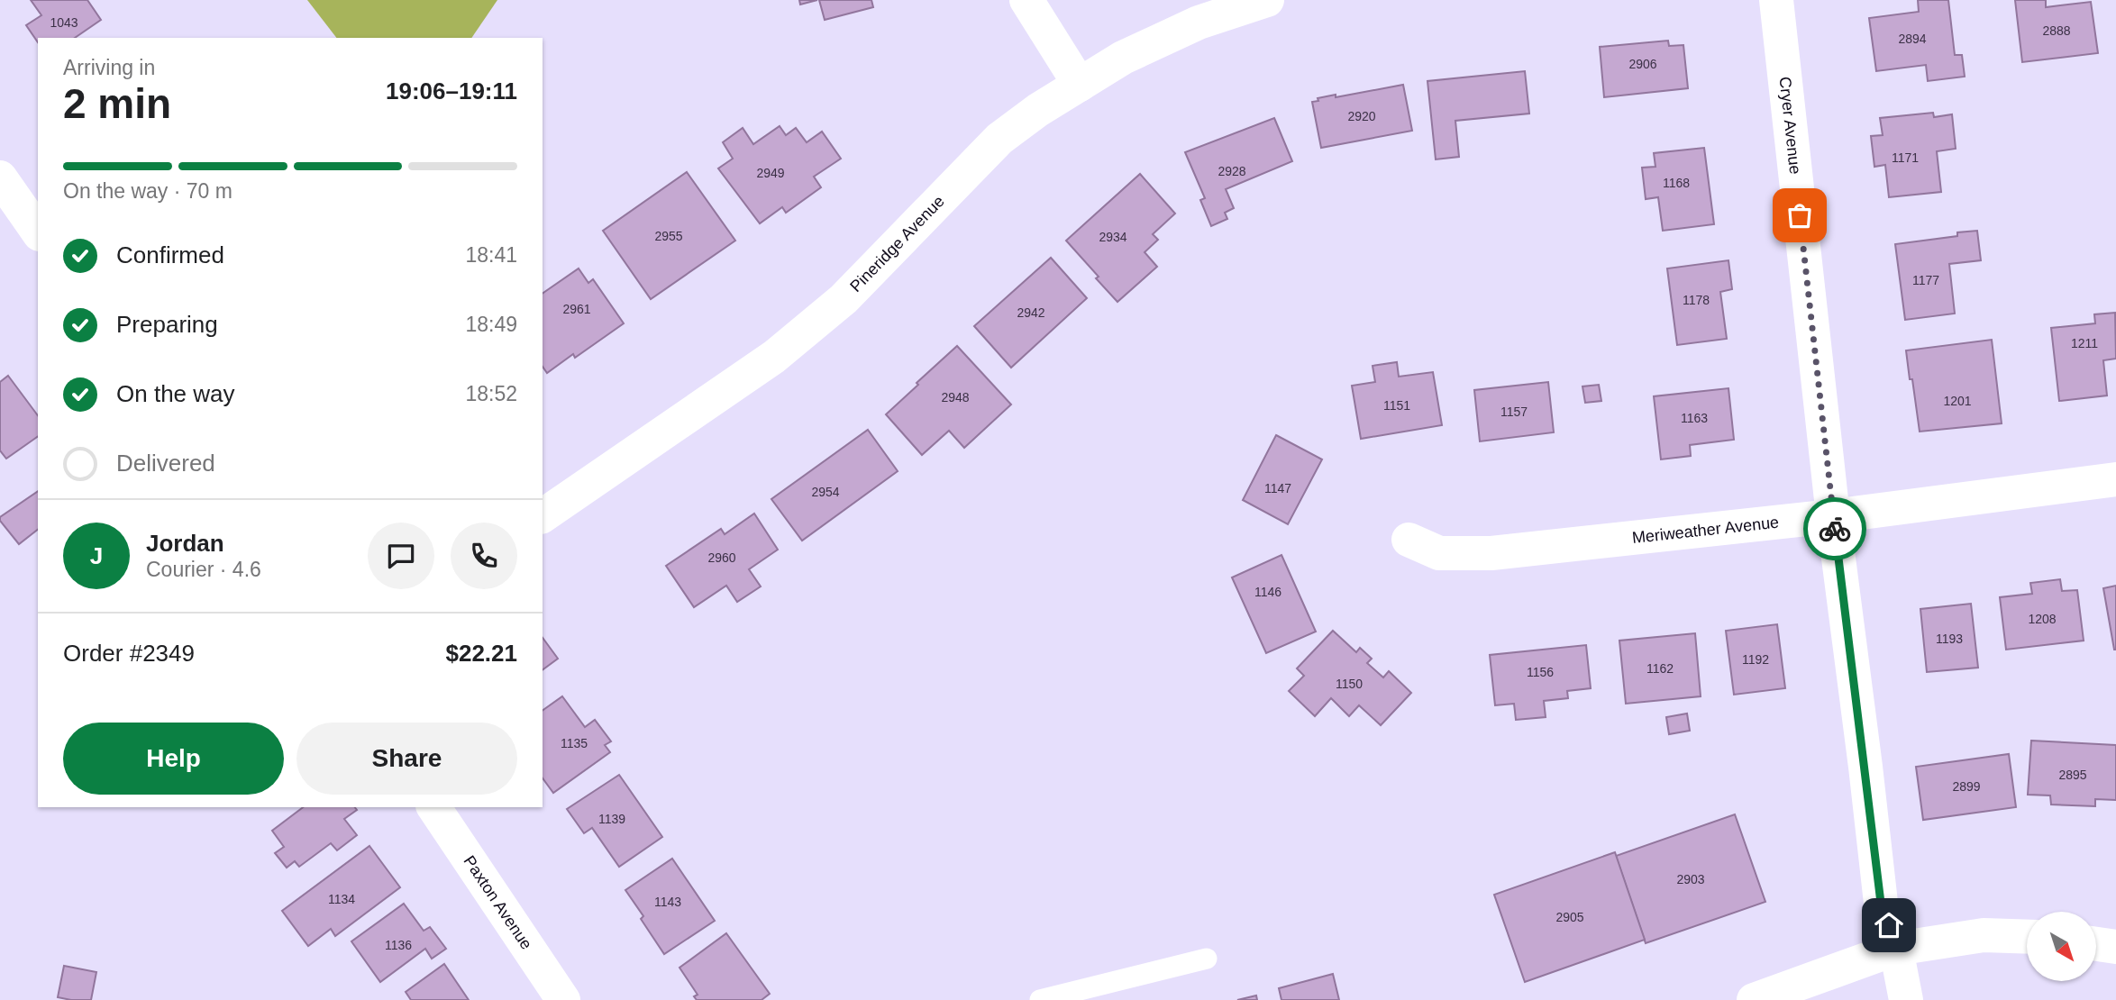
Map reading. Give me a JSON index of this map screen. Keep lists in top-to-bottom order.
{
  "streets": {
    "street": [
      "Cryer Avenue",
      "Pineridge Avenue",
      "Meriweather Avenue",
      "Paxton Avenue"
    ]
  },
  "crossings": [
    ["Cryer Avenue", "Meriweather Avenue"]
  ],
  "house_numbers": [
    "1043",
    "2888",
    "2894",
    "2906",
    "2920",
    "1171",
    "2928",
    "2949",
    "1168",
    "2955",
    "2934",
    "1177",
    "1178",
    "2961",
    "2942",
    "1211",
    "2948",
    "1201",
    "1151",
    "1157",
    "1163",
    "1147",
    "2954",
    "2960",
    "1146",
    "1208",
    "1193",
    "1192",
    "1162",
    "1156",
    "1150",
    "1135",
    "2895",
    "2899",
    "1139",
    "2903",
    "1134",
    "1143",
    "2905",
    "1136"
  ],
  "north": "bottom right",
  "page": {
    "heading": ["2 min", "Arriving in", "19:06–19:11"],
    "panel": [
      "Jordan",
      "Courier · 4.6",
      "Order #2349",
      "$22.21"
    ],
    "bar": "On the way · 70 m",
    "list": [
      ["Confirmed", "18:41"],
      ["Preparing", "18:49"],
      ["On the way", "18:52"],
      "Delivered"
    ],
    "round": "J",
    "buttons": ["Help", "Share"]
  }
}
